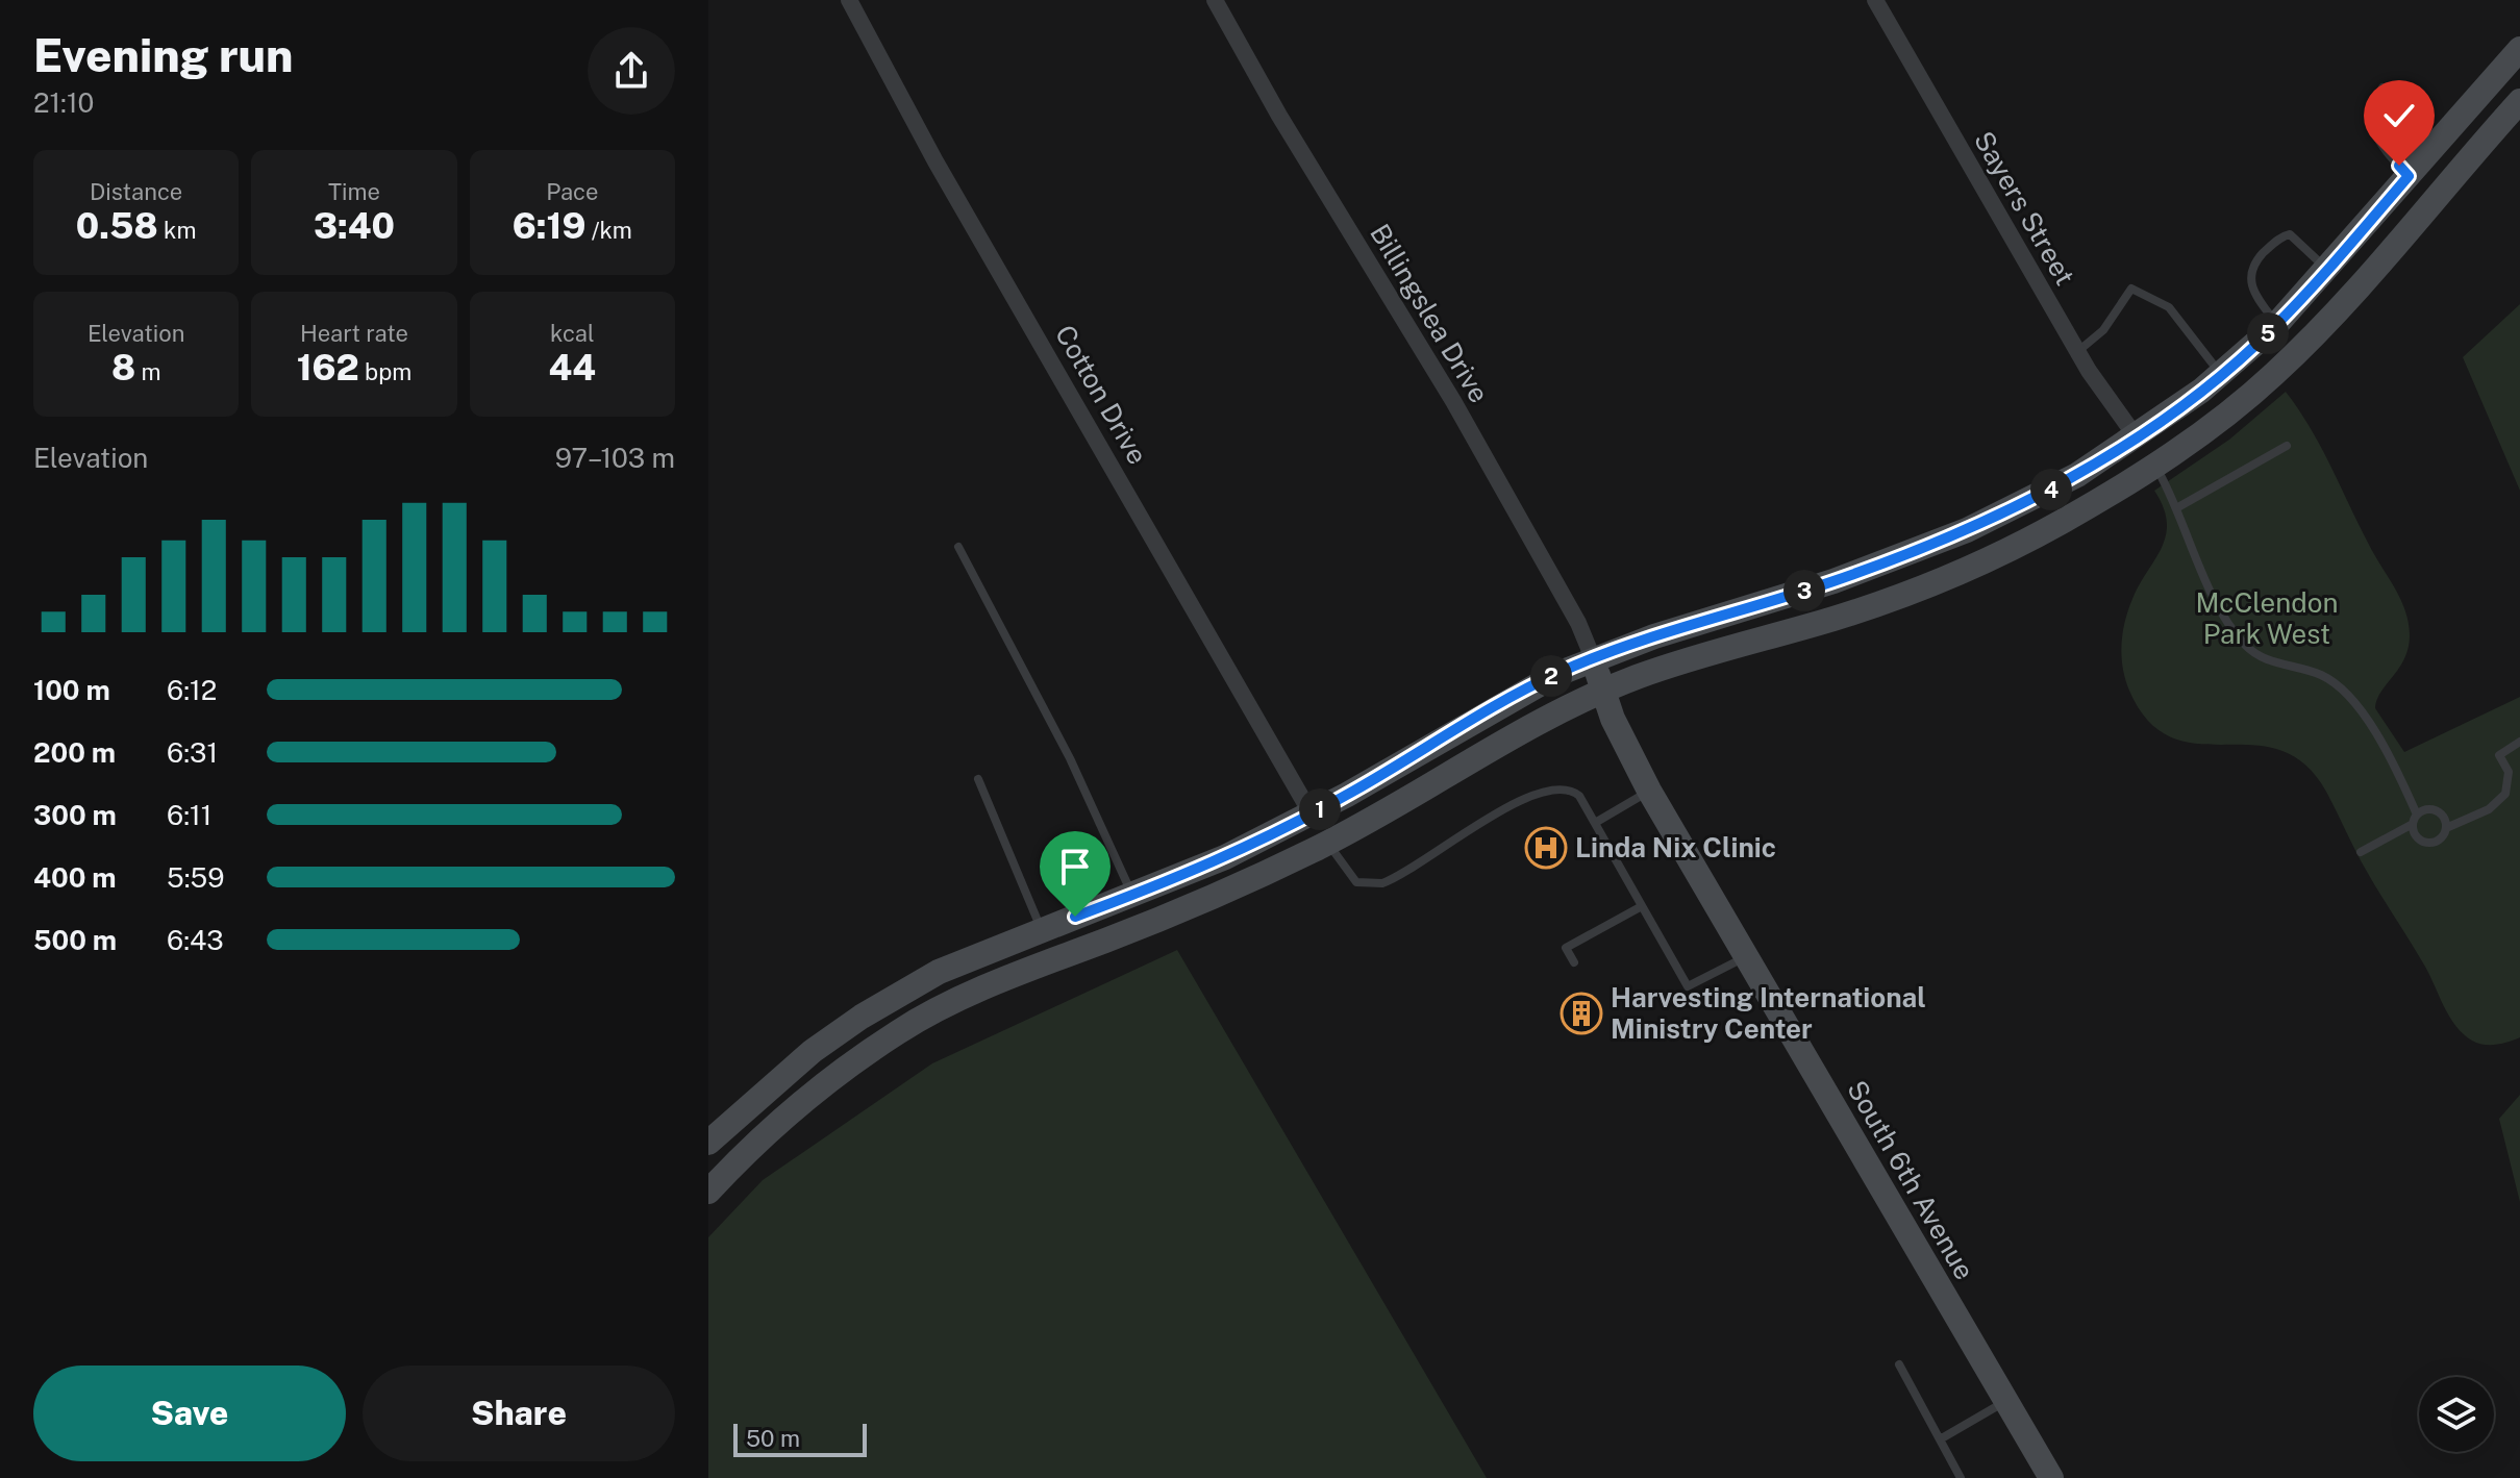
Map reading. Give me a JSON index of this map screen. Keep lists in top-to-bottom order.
{
  "streets": {
    "main road": ["South 6th Avenue"],
    "street": ["Sayers Street", "Billingslea Drive", "Cotton Drive"]
  },
  "crossings": [
    ["Billingslea Drive", "South 6th Avenue"]
  ],
  "parks": ["McClendon Park West"],
  "places": {
    "hospital": ["Linda Nix Clinic"],
    "building": ["Harvesting International Ministry Center"]
  },
  "scale_bar": "50 m",
  "page": {
    "heading": ["Evening run", "21:10"],
    "stats": [
      ["Distance", "0.58 km"],
      ["Time", "3:40"],
      ["Pace", "6:19 /km"],
      ["Elevation", "8 m"],
      ["Heart rate", "162 bpm"],
      ["kcal", "44"]
    ],
    "pins": [
      "5",
      "4",
      "3",
      "2",
      "1"
    ],
    "chart": ["Elevation", "97–103 m"],
    "list": [
      {
        "name": "100 m",
        "note": "6:12"
      },
      {
        "name": "200 m",
        "note": "6:31"
      },
      {
        "name": "300 m",
        "note": "6:11"
      },
      {
        "name": "400 m",
        "note": "5:59"
      },
      {
        "name": "500 m",
        "note": "6:43"
      }
    ],
    "buttons": ["Save", "Share"],
    "scale": "50 m"
  }
}
